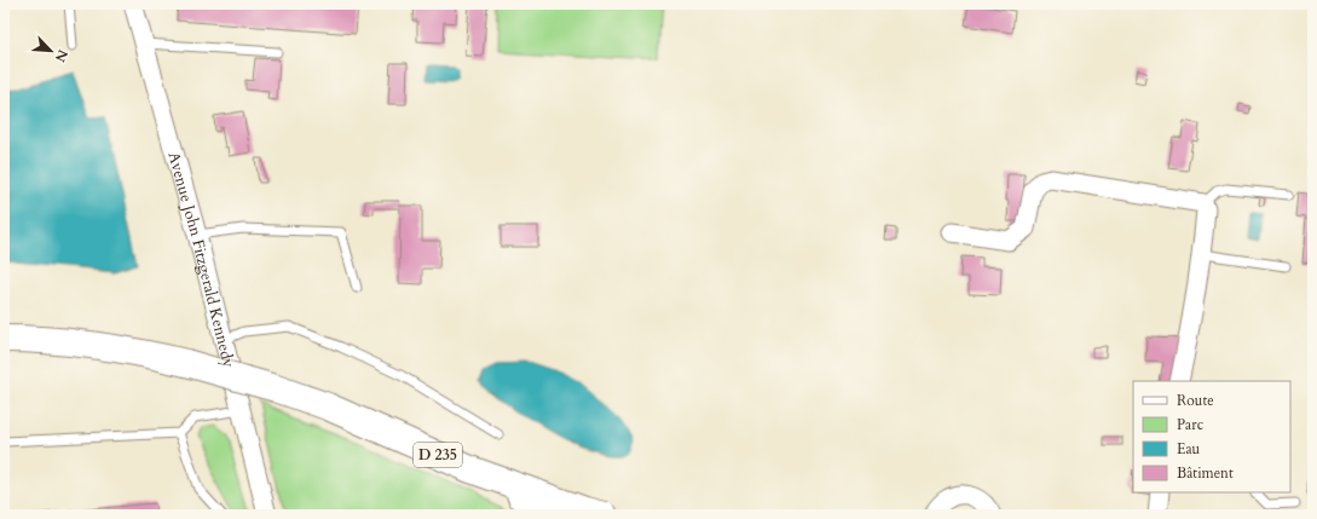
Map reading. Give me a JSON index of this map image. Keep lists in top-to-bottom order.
{
  "streets": {
    "main road": ["D 235"],
    "street": ["Avenue John Fitzgerald Kennedy"]
  },
  "legend": [
    "Route",
    "Parc",
    "Eau",
    "Bâtiment"
  ],
  "north": "bottom right"
}
